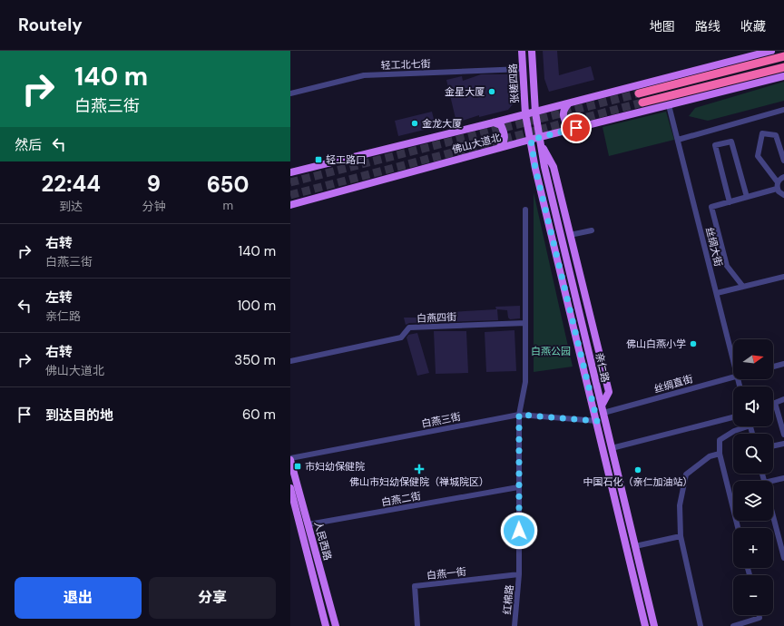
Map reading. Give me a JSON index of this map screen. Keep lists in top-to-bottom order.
{
  "streets": {
    "highway": ["佛山大道北"],
    "main road": ["张槎四路", "亲仁路", "人民西路"],
    "street": [
      "轻工北七街",
      "丝绸大街",
      "白燕四街",
      "丝绸直街",
      "白燕三街",
      "白燕二街",
      "白燕一街",
      "红棉路"
    ]
  },
  "crossings": [
    ["轻工北七街", "张槎四路"],
    ["张槎四路", "佛山大道北"],
    ["张槎四路", "亲仁路"],
    ["佛山大道北", "丝绸大街"],
    ["佛山大道北", "亲仁路"],
    ["白燕四街", "红棉路"],
    ["亲仁路", "丝绸直街"],
    ["亲仁路", "白燕三街"],
    ["白燕三街", "人民西路"],
    ["白燕三街", "红棉路"],
    ["白燕二街", "人民西路"],
    ["白燕二街", "红棉路"],
    ["白燕一街", "红棉路"]
  ],
  "parks": ["白燕公园"],
  "places": {
    "other": [
      "金星大厦",
      "金龙大厦",
      "佛山白燕小学",
      "中国石化（亲仁加油站）"
    ],
    "transit": ["轻工路口", "市妇幼保健院"],
    "health": ["佛山市妇幼保健院（禅城院区）"]
  },
  "north": "right",
  "page": {
    "header": "Routely",
    "nav": ["地图", "路线", "收藏"],
    "turn": ["140 m", "白燕三街"],
    "then": "然后",
    "eta": [
      "22:44",
      "到达",
      "9",
      "分钟",
      "650",
      "m"
    ],
    "list": [
      {
        "name": "右转",
        "note": "白燕三街",
        "value": "140 m"
      },
      {
        "name": "左转",
        "note": "亲仁路",
        "value": "100 m"
      },
      {
        "name": "右转",
        "note": "佛山大道北",
        "value": "350 m"
      },
      {
        "name": "到达目的地",
        "value": "60 m"
      }
    ],
    "map_buttons": ["+", "−"],
    "buttons": ["退出", "分享"]
  }
}
